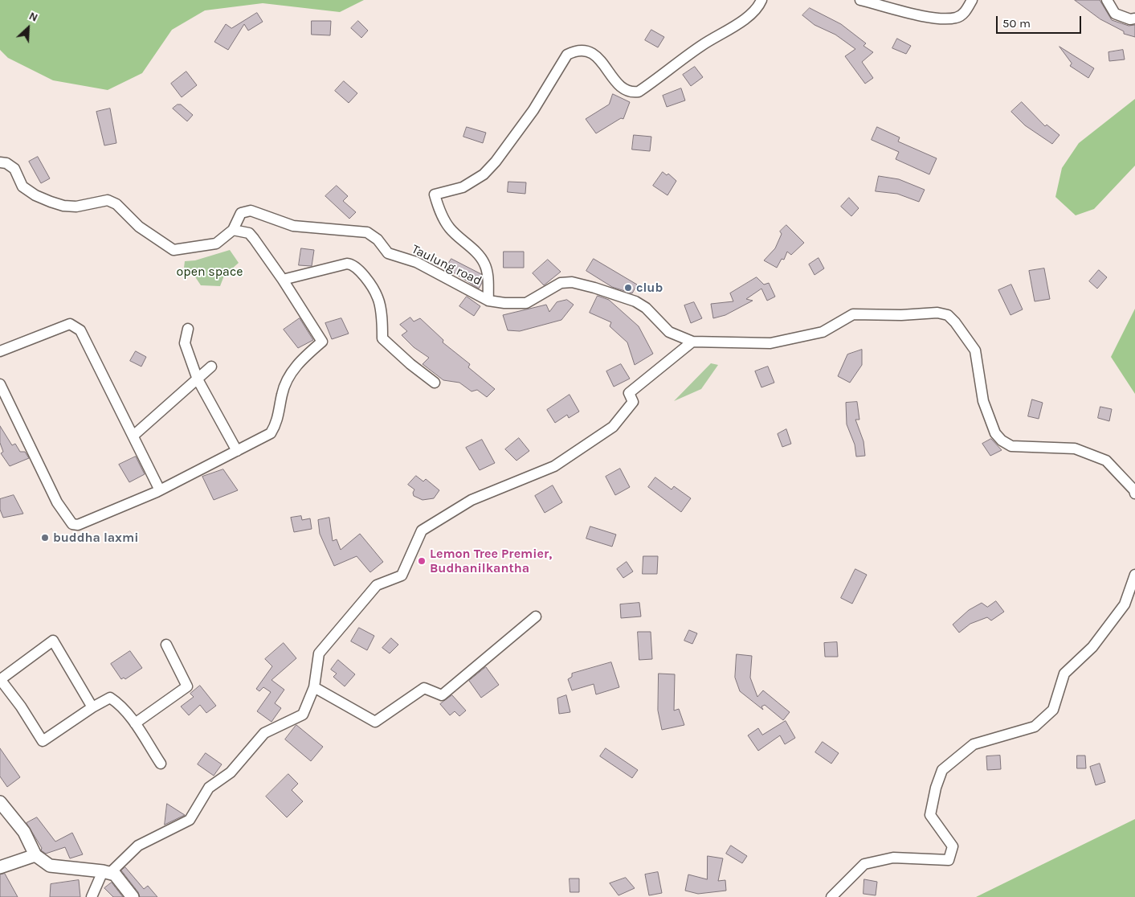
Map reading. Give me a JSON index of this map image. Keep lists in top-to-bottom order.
{
  "streets": {
    "street": ["Taulung road"]
  },
  "parks": ["open space"],
  "places": ["club", "buddha laxmi", "Lemon Tree Premier, Budhanilkantha"],
  "scale_bar": "50 m",
  "north": "top right"
}
